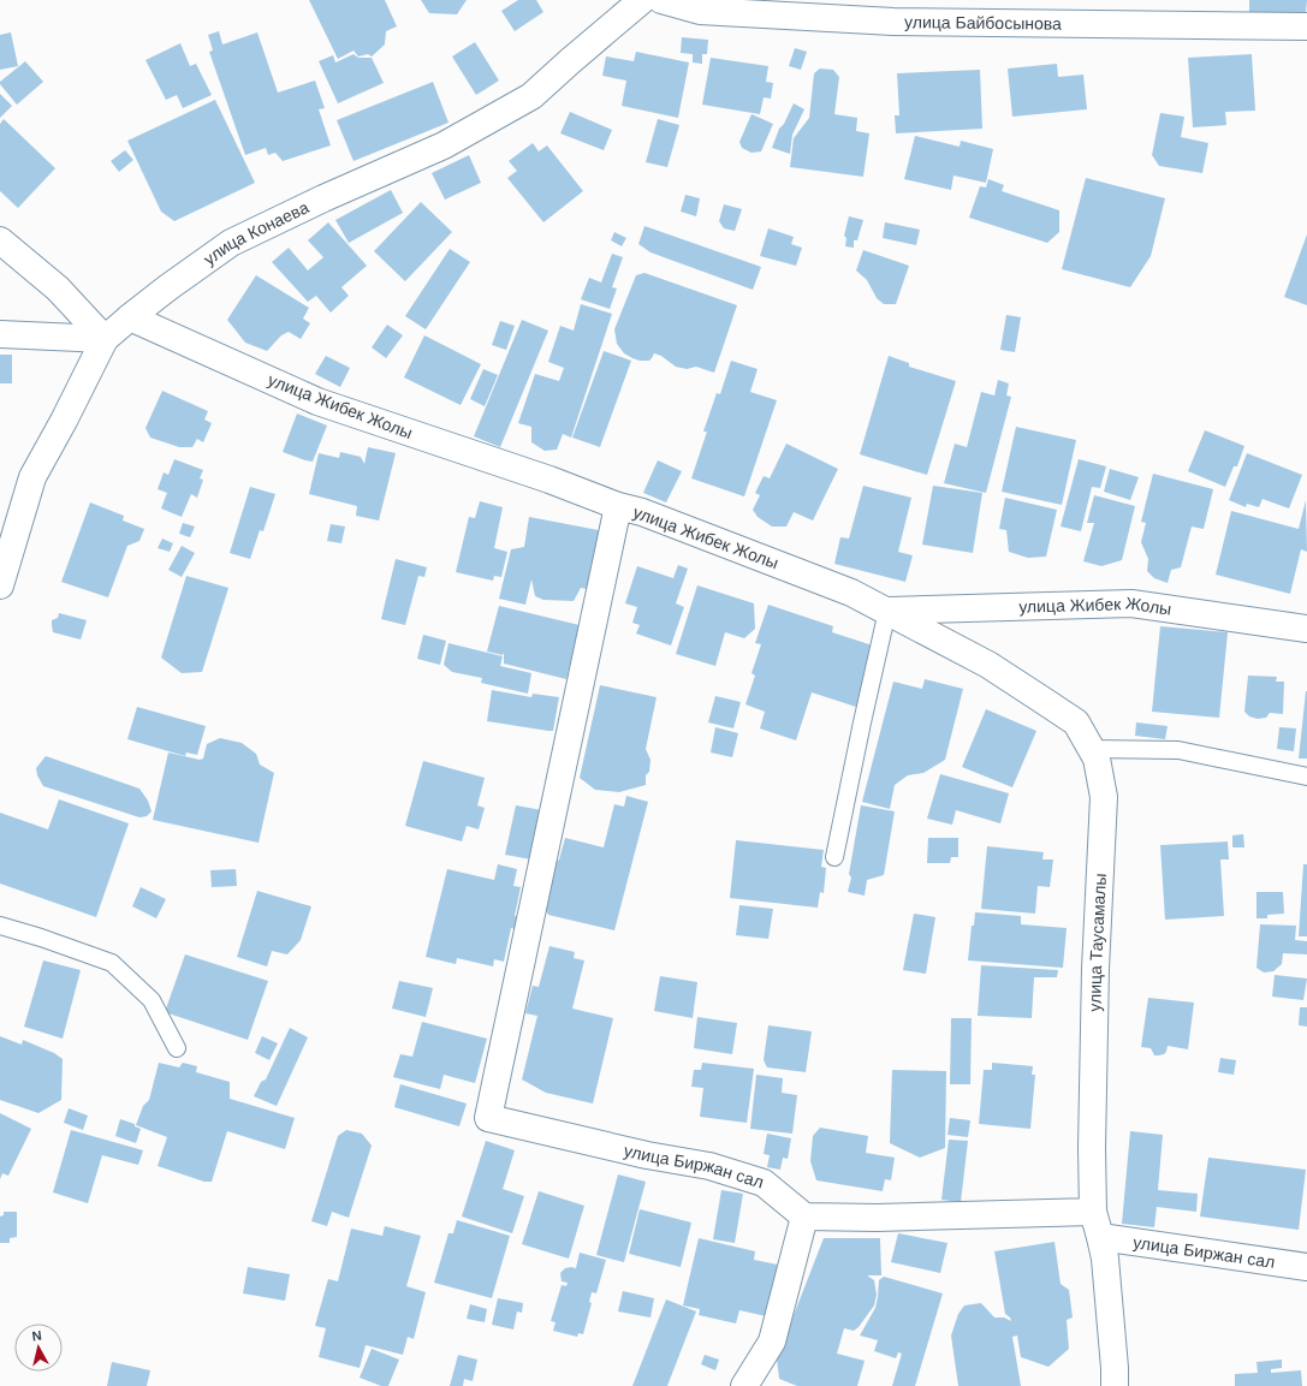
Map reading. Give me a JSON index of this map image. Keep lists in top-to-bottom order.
{
  "streets": {
    "street": [
      "улица Байбосынова",
      "улица Конаева",
      "улица Жибек Жолы",
      "улица Таусамалы",
      "улица Биржан сал"
    ]
  },
  "crossings": [
    ["улица Конаева", "улица Жибек Жолы"],
    ["улица Жибек Жолы", "улица Таусамалы"],
    ["улица Жибек Жолы", "улица Биржан сал"],
    ["улица Таусамалы", "улица Биржан сал"]
  ],
  "north": "top"
}
